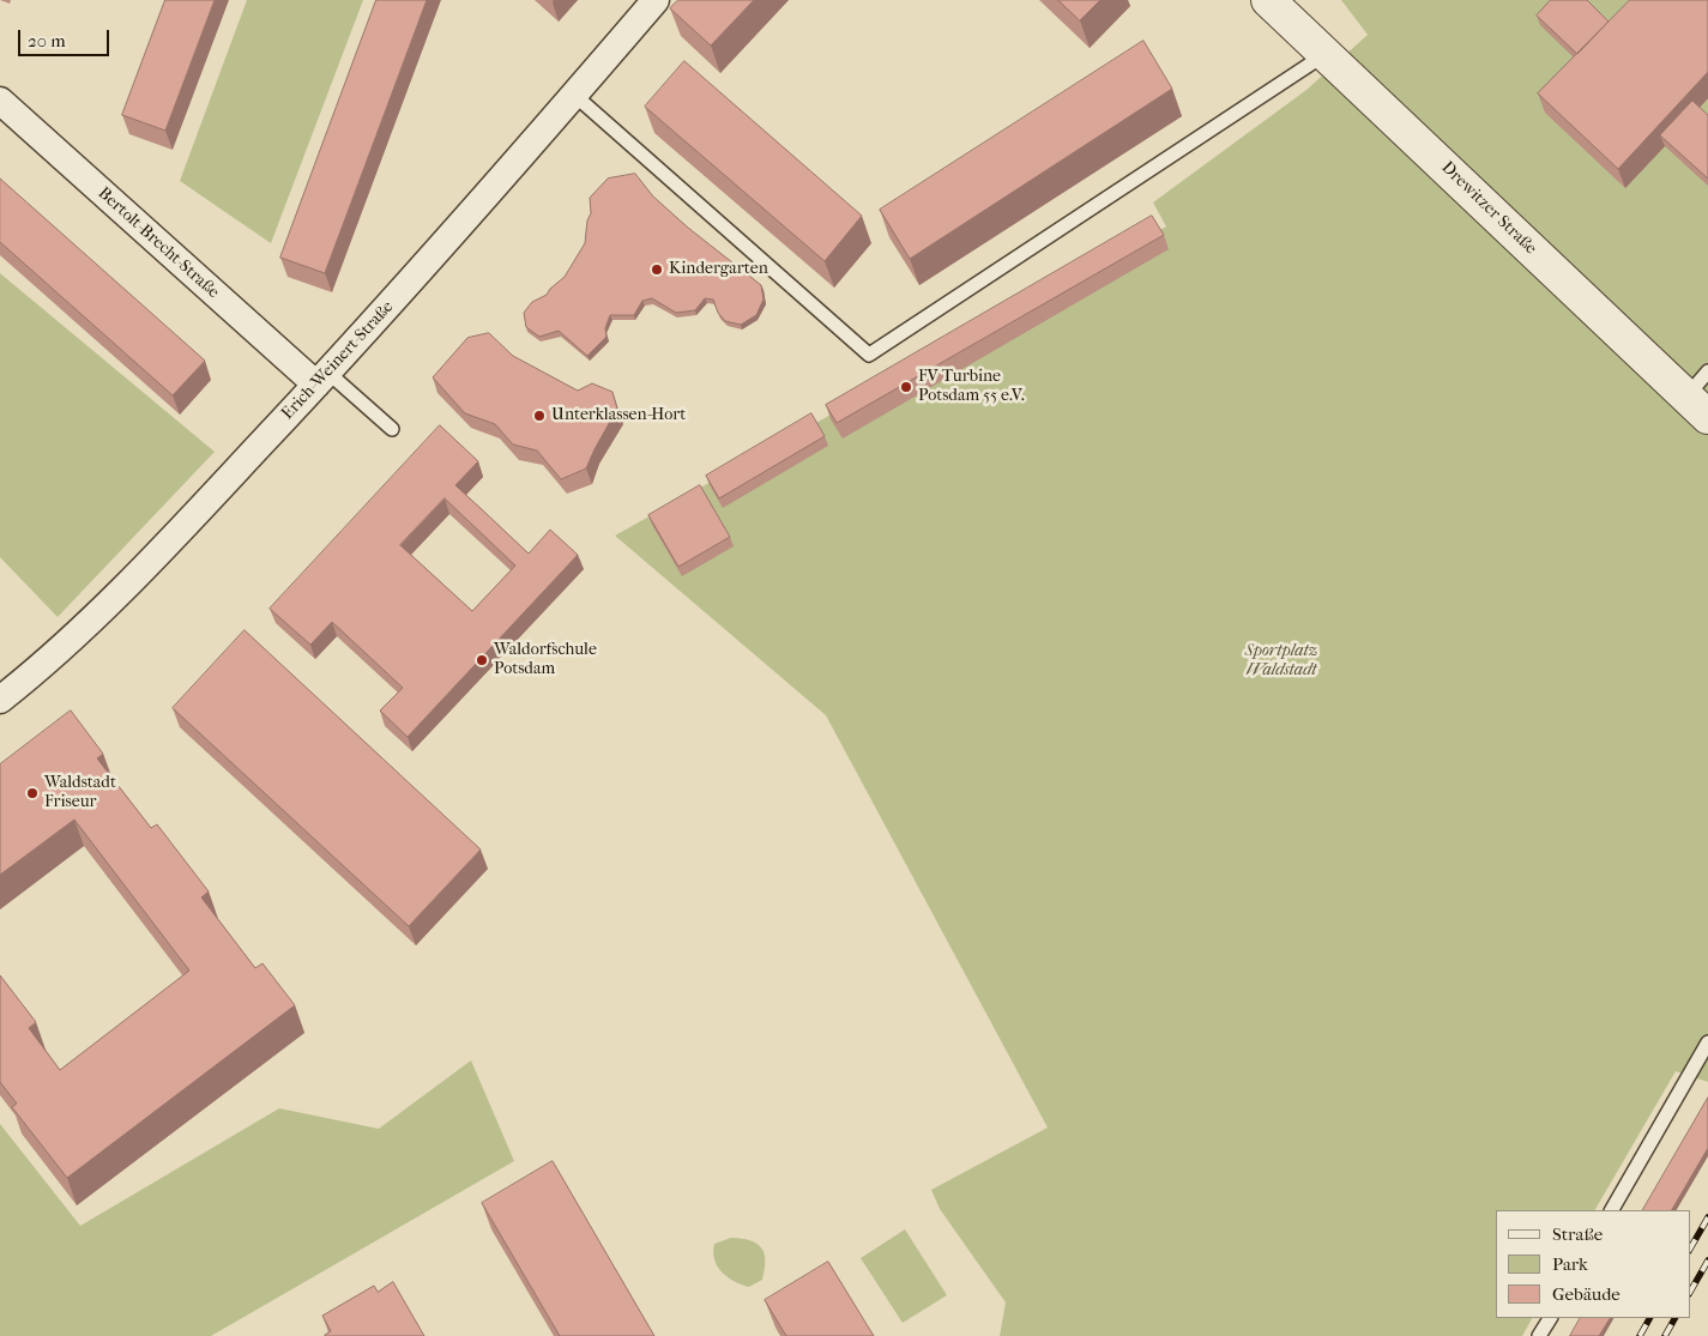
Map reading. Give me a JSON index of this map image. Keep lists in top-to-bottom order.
{
  "streets": {
    "street": ["Drewitzer Straße", "Bertolt-Brecht-Straße", "Erich-Weinert-Straße"]
  },
  "crossings": [
    ["Bertolt-Brecht-Straße", "Erich-Weinert-Straße"]
  ],
  "parks": ["Sportplatz Waldstadt"],
  "places": [
    "Kindergarten",
    "FV Turbine Potsdam 55 e.V.",
    "Unterklassen-Hort",
    "Waldorfschule Potsdam",
    "Waldstadt Friseur"
  ],
  "legend": ["Straße", "Park", "Gebäude"],
  "scale_bar": "20 m"
}
